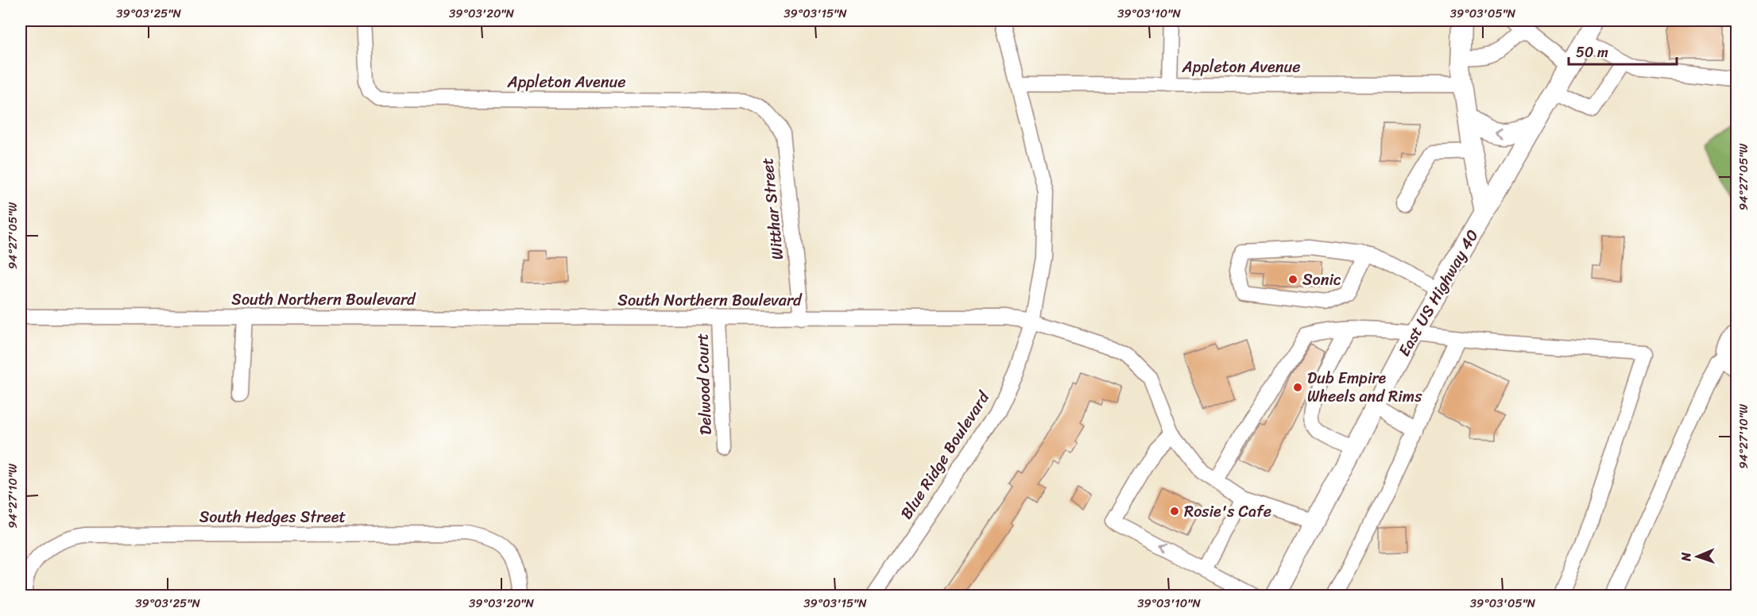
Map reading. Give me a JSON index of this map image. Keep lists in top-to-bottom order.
{
  "streets": {
    "main road": ["East US Highway 40"],
    "street": [
      "Appleton Avenue",
      "Witthar Street",
      "South Northern Boulevard",
      "Delwood Court",
      "Blue Ridge Boulevard",
      "South Hedges Street"
    ]
  },
  "crossings": [
    ["Appleton Avenue", "Witthar Street"],
    ["Appleton Avenue", "Blue Ridge Boulevard"],
    ["Witthar Street", "South Northern Boulevard"],
    ["East US Highway 40", "South Northern Boulevard"],
    ["South Northern Boulevard", "Delwood Court"],
    ["South Northern Boulevard", "Blue Ridge Boulevard"]
  ],
  "places": ["Sonic", "Dub Empire Wheels and Rims", "Rosie's Cafe"],
  "scale_bar": "50 m",
  "north": "left",
  "coordinates": [
    "39°03'25\"N",
    "39°03'20\"N",
    "39°03'15\"N",
    "39°03'10\"N",
    "39°03'05\"N",
    "94°27'05\"W",
    "94°27'10\"W"
  ]
}
